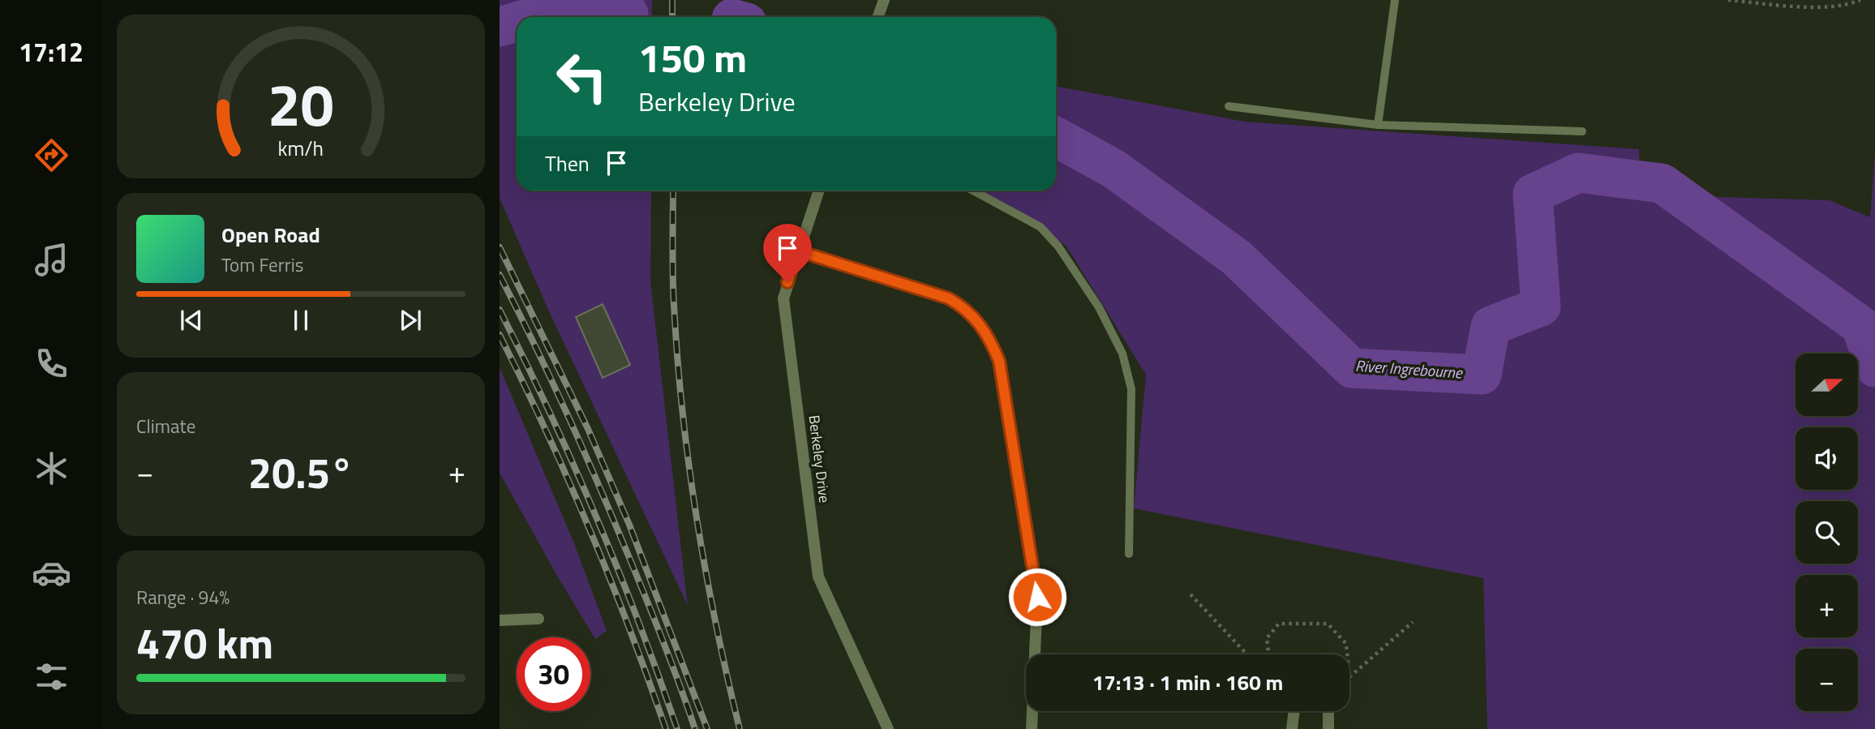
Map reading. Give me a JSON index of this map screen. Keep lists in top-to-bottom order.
{
  "streets": {
    "street": ["Berkeley Drive"]
  },
  "water": ["River Ingrebourne"],
  "north": "right",
  "page": {
    "tabs": "17:12",
    "turn": ["150 m", "Berkeley Drive"],
    "then": "Then",
    "song": ["Open Road", "Tom Ferris"],
    "map_buttons": ["+", "−"],
    "tile": [
      "Climate",
      ["Range · 94%", "470 km"]
    ],
    "heat": ["−", "20.5°", "+"],
    "limit": "30",
    "trip": "17:13 · 1 min · 160 m",
    "gauge": ["20", "km/h"]
  }
}
